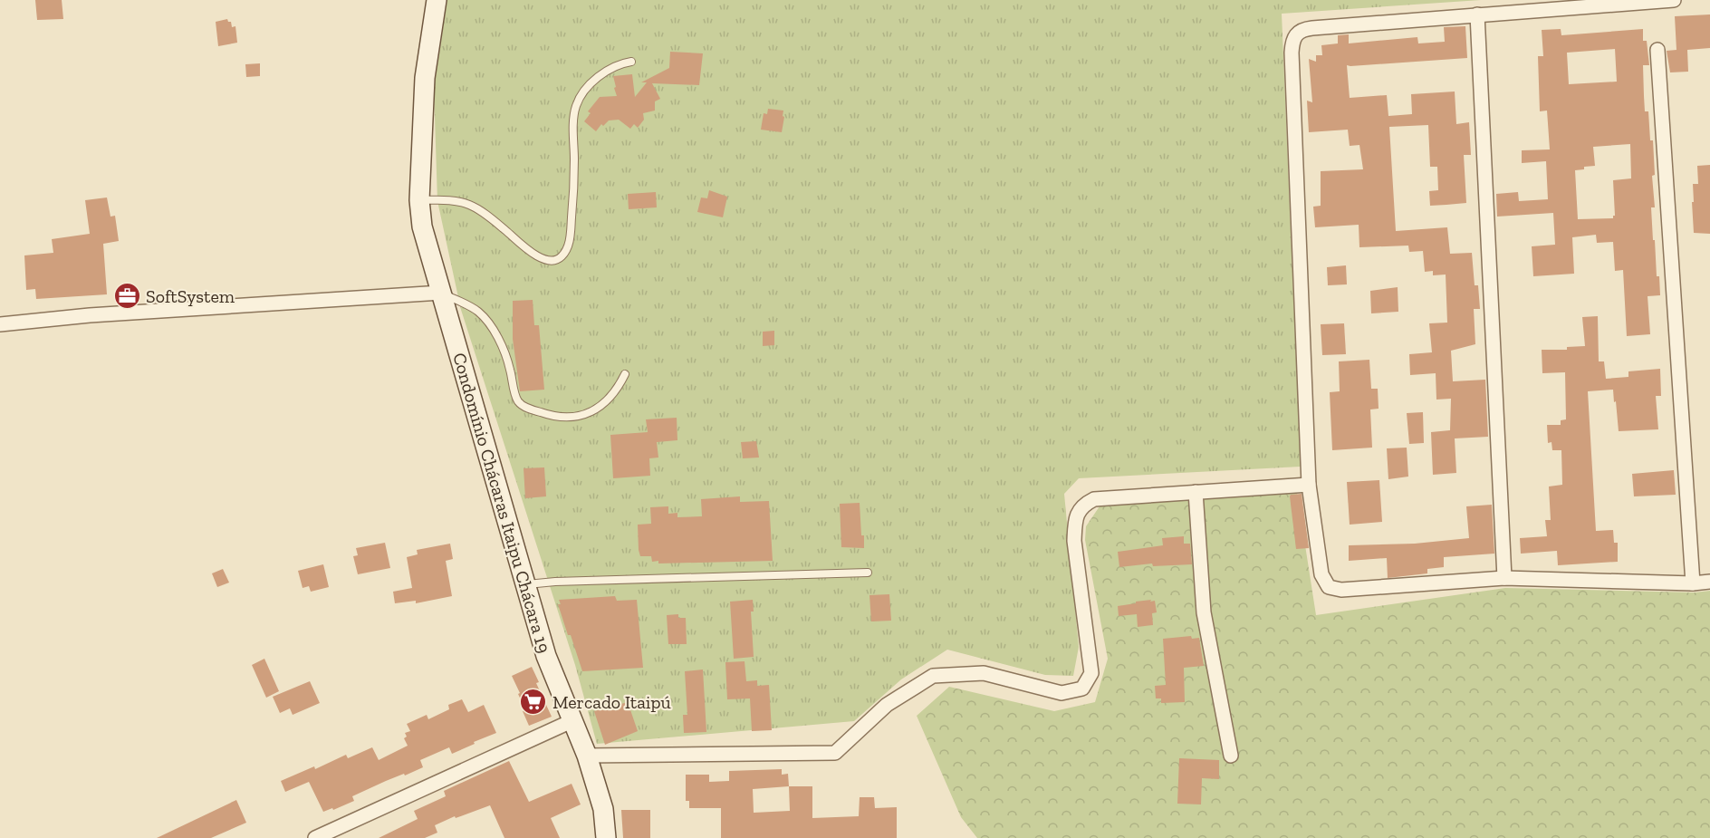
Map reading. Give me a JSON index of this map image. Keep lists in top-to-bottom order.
{
  "streets": {
    "street": ["Condomínio Chácaras Itaipu Chácara 19"]
  },
  "places": {
    "office": ["SoftSystem"],
    "supermarket": ["Mercado Itaipú"]
  }
}
